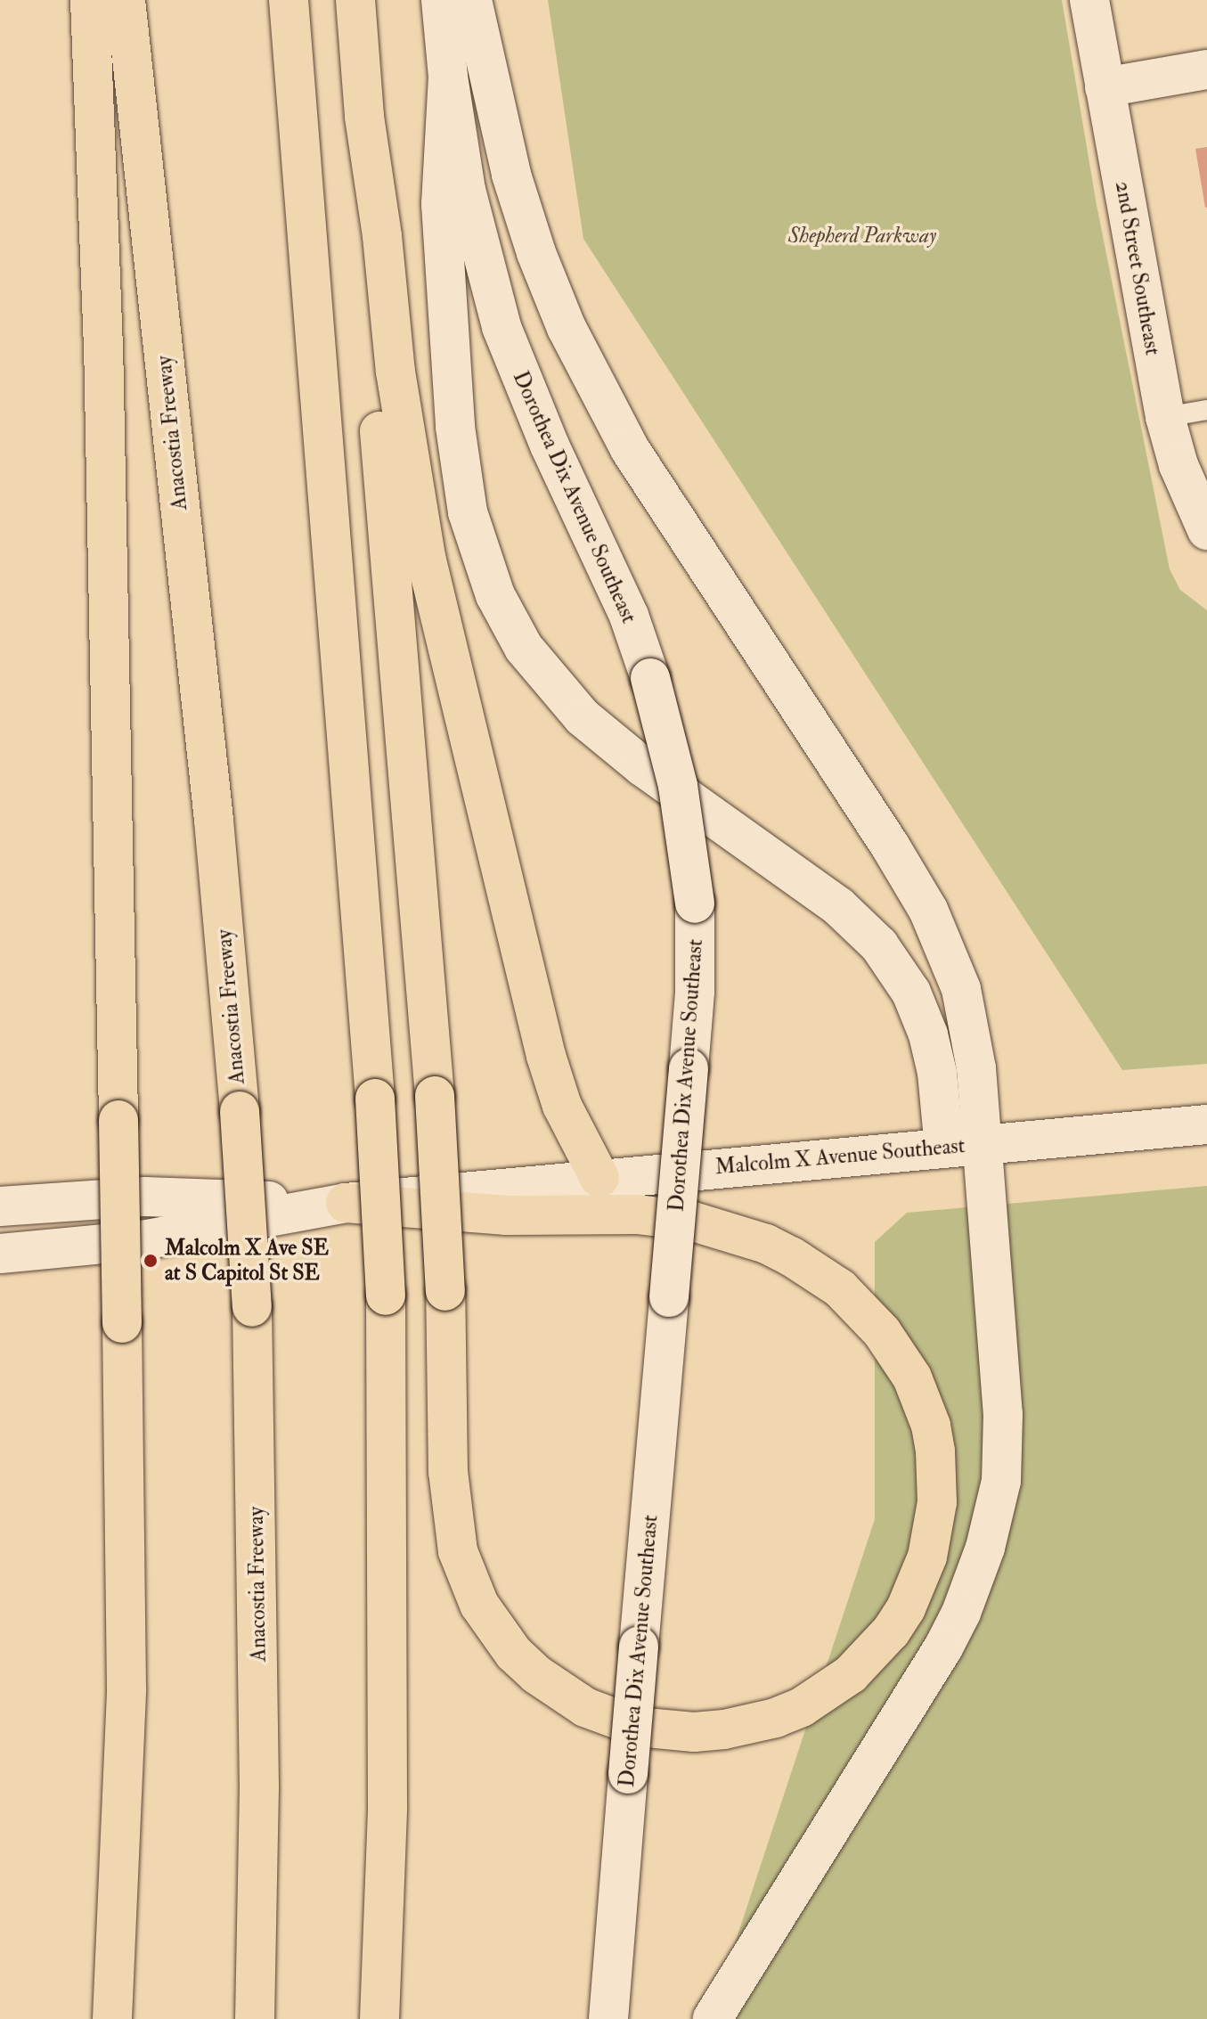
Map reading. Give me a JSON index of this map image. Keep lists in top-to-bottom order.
{
  "streets": {
    "highway": ["Anacostia Freeway"],
    "main road": ["2nd Street Southeast", "Dorothea Dix Avenue Southeast", "Malcolm X Avenue Southeast"]
  },
  "parks": ["Shepherd Parkway"],
  "places": ["Malcolm X Ave SE at S Capitol St SE"]
}
